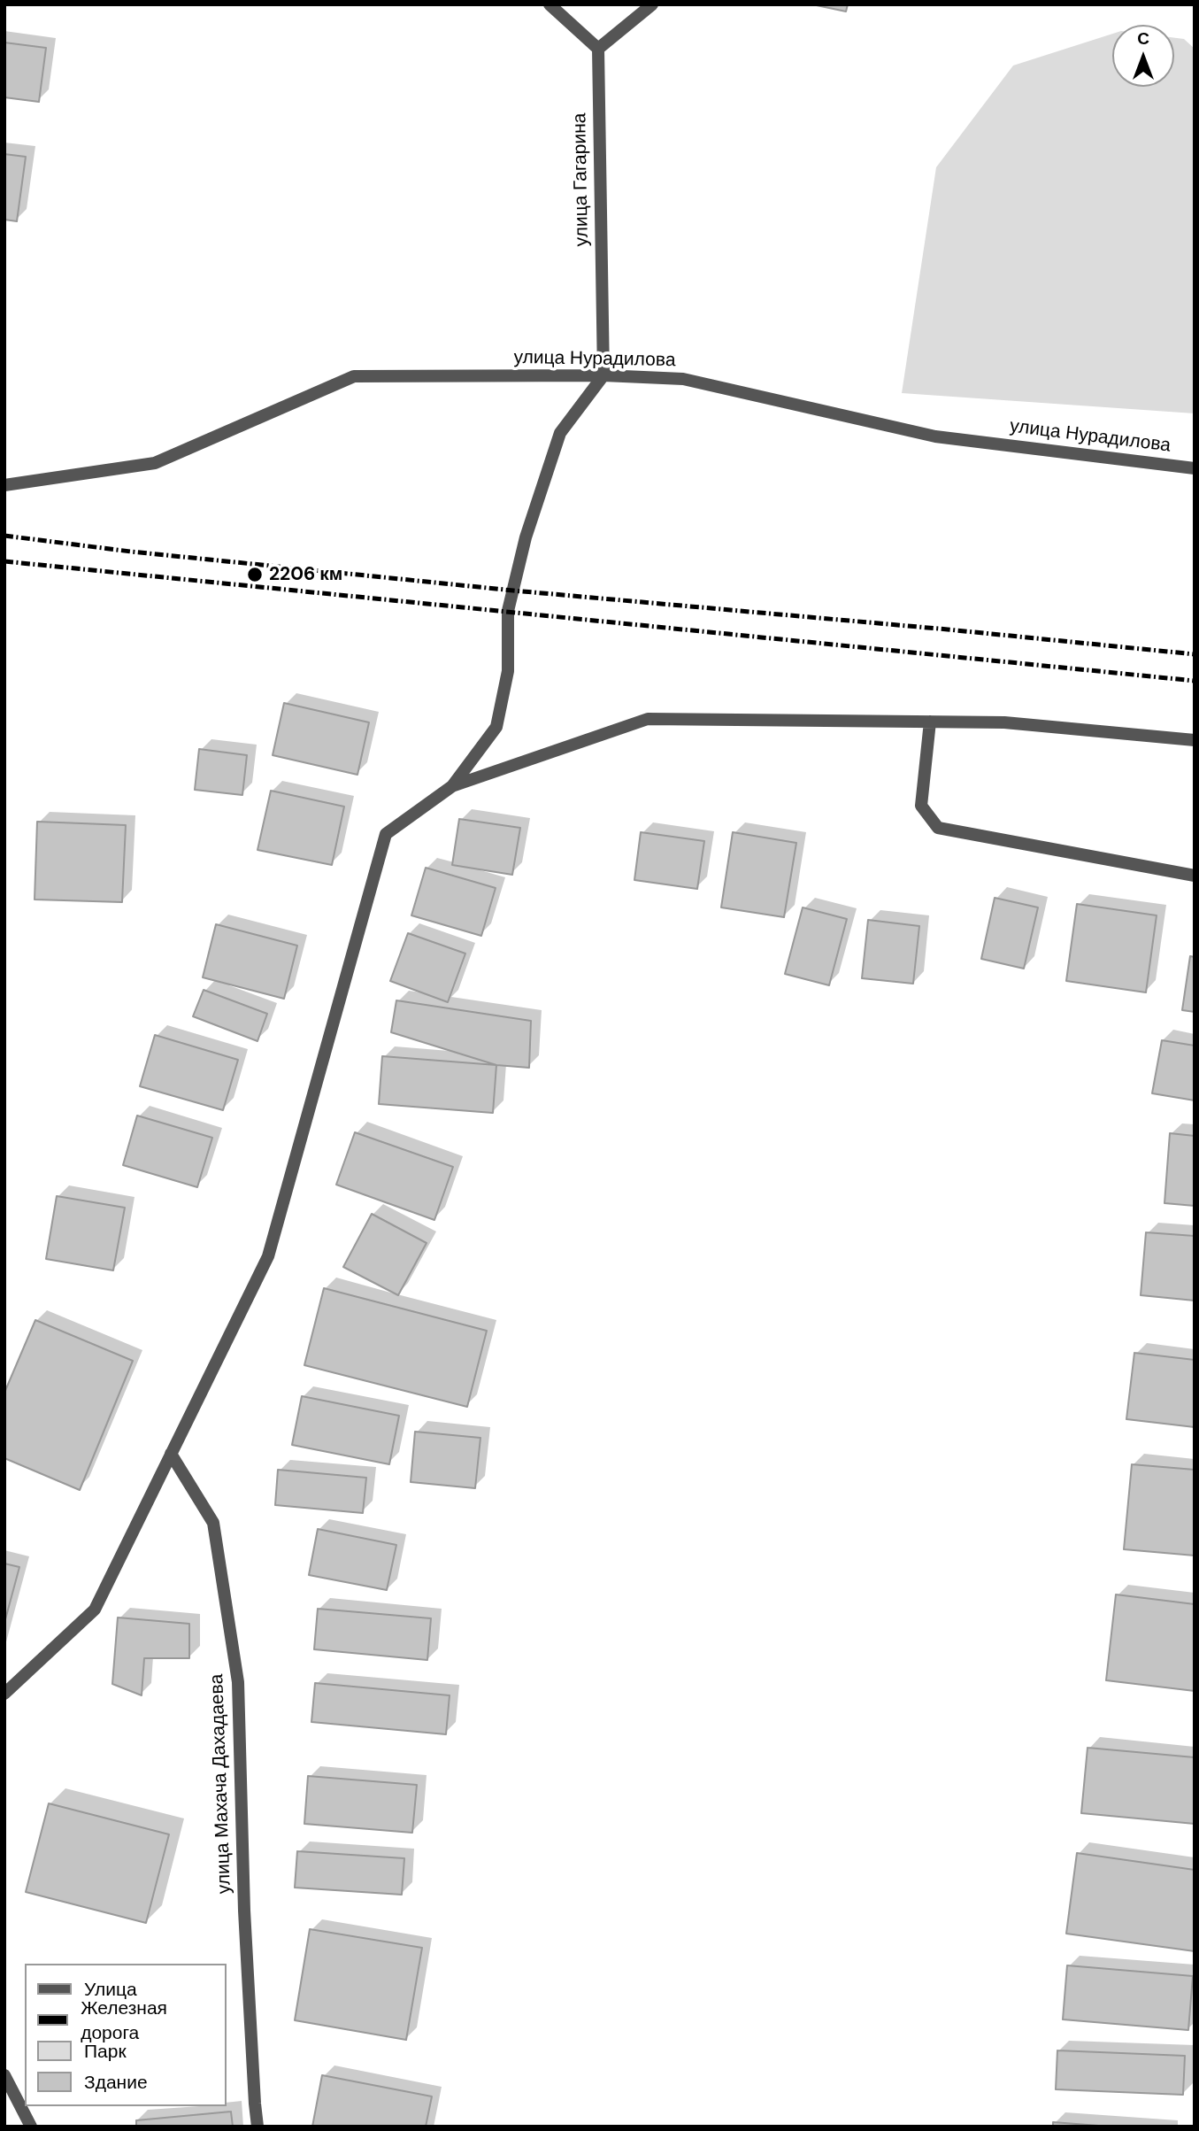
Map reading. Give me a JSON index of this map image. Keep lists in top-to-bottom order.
{
  "streets": {
    "street": ["улица Гагарина", "улица Нурадилова", "улица Махача Дахадаева"]
  },
  "crossings": [
    ["улица Гагарина", "улица Нурадилова"]
  ],
  "places": ["2206 км"],
  "legend": [
    "Улица",
    "Железная дорога",
    "Парк",
    "Здание"
  ],
  "north": "top"
}
